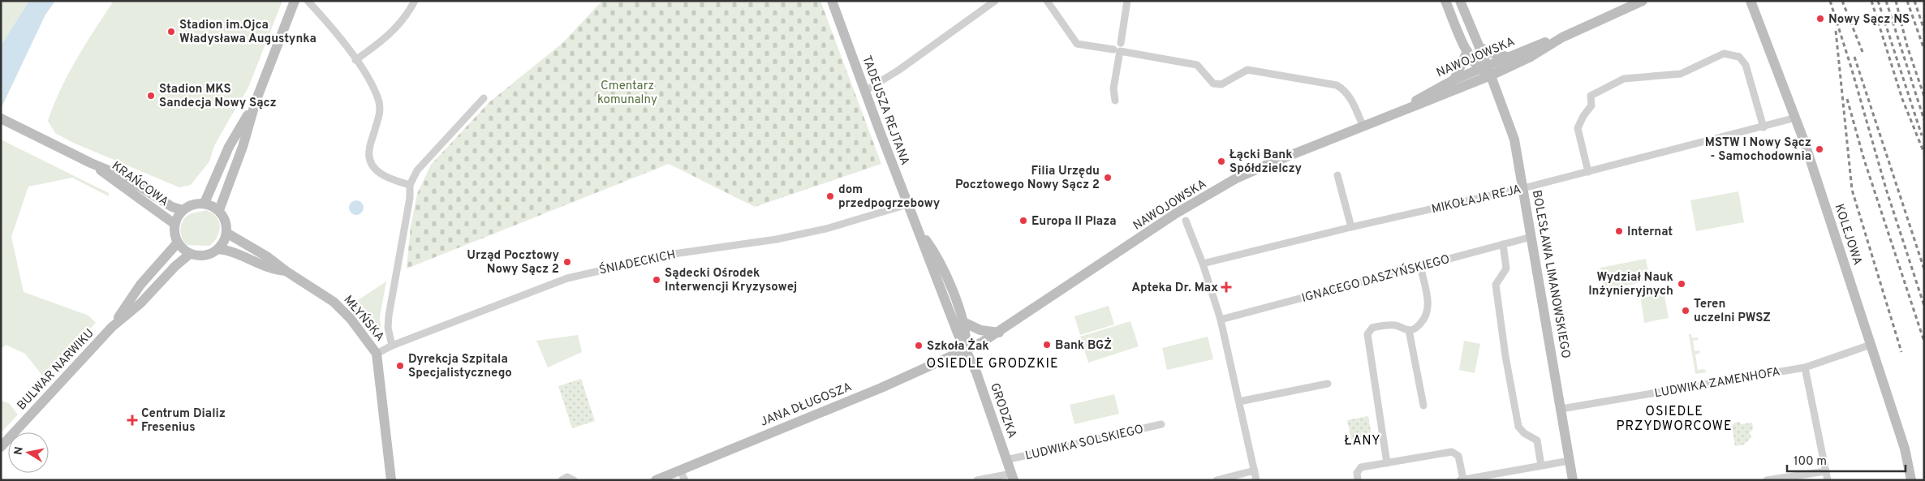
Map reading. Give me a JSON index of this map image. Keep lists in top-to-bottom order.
{
  "streets": {
    "street": [
      "NAWOJOWSKA",
      "TADEUSZA REJTANA",
      "KRAŃCOWA",
      "MIKOŁAJA REJA",
      "KOLEJOWA",
      "ŚNIADECKICH",
      "BOLESŁAWA LIMANOWSKIEGO",
      "IGNACEGO DASZYŃSKIEGO",
      "MŁYŃSKA",
      "BULWAR NARWIKU",
      "LUDWIKA ZAMENHOFA",
      "JANA DŁUGOSZA",
      "GRODZKA",
      "LUDWIKA SOLSKIEGO"
    ]
  },
  "crossings": [
    ["NAWOJOWSKA", "TADEUSZA REJTANA"],
    ["NAWOJOWSKA", "BOLESŁAWA LIMANOWSKIEGO"],
    ["NAWOJOWSKA", "JANA DŁUGOSZA"],
    ["NAWOJOWSKA", "GRODZKA"],
    ["TADEUSZA REJTANA", "ŚNIADECKICH"],
    ["TADEUSZA REJTANA", "JANA DŁUGOSZA"],
    ["TADEUSZA REJTANA", "GRODZKA"],
    ["KRAŃCOWA", "MŁYŃSKA"],
    ["KRAŃCOWA", "BULWAR NARWIKU"],
    ["MIKOŁAJA REJA", "KOLEJOWA"],
    ["MIKOŁAJA REJA", "BOLESŁAWA LIMANOWSKIEGO"],
    ["KOLEJOWA", "LUDWIKA ZAMENHOFA"],
    ["ŚNIADECKICH", "MŁYŃSKA"],
    ["BOLESŁAWA LIMANOWSKIEGO", "IGNACEGO DASZYŃSKIEGO"],
    ["BOLESŁAWA LIMANOWSKIEGO", "LUDWIKA ZAMENHOFA"],
    ["MŁYŃSKA", "BULWAR NARWIKU"],
    ["JANA DŁUGOSZA", "GRODZKA"],
    ["GRODZKA", "LUDWIKA SOLSKIEGO"]
  ],
  "districts": ["OSIEDLE GRODZKIE", "OSIEDLE PRZYDWORCOWE", "ŁANY"],
  "parks": ["Cmentarz komunalny"],
  "places": {
    "other": [
      "Nowy Sącz NS",
      "Stadion im.Ojca Władysława Augustynka",
      "Stadion MKS Sandecja Nowy Sącz",
      "MSTW I Nowy Sącz - Samochodownia",
      "Łącki Bank Spółdzielczy",
      "Filia Urzędu Pocztowego Nowy Sącz 2",
      "dom przedpogrzebowy",
      "Europa II Plaza",
      "Internat",
      "Urząd Pocztowy Nowy Sącz 2",
      "Sądecki Ośrodek Interwencji Kryzysowej",
      "Wydział Nauk Inżynieryjnych",
      "Teren uczelni PWSZ",
      "Bank BGŻ",
      "Szkoła Żak",
      "Dyrekcja Szpitala Specjalistycznego"
    ],
    "health": ["Apteka Dr. Max", "Centrum Dializ Fresenius"]
  },
  "scale_bar": "100 m",
  "north": "left"
}
